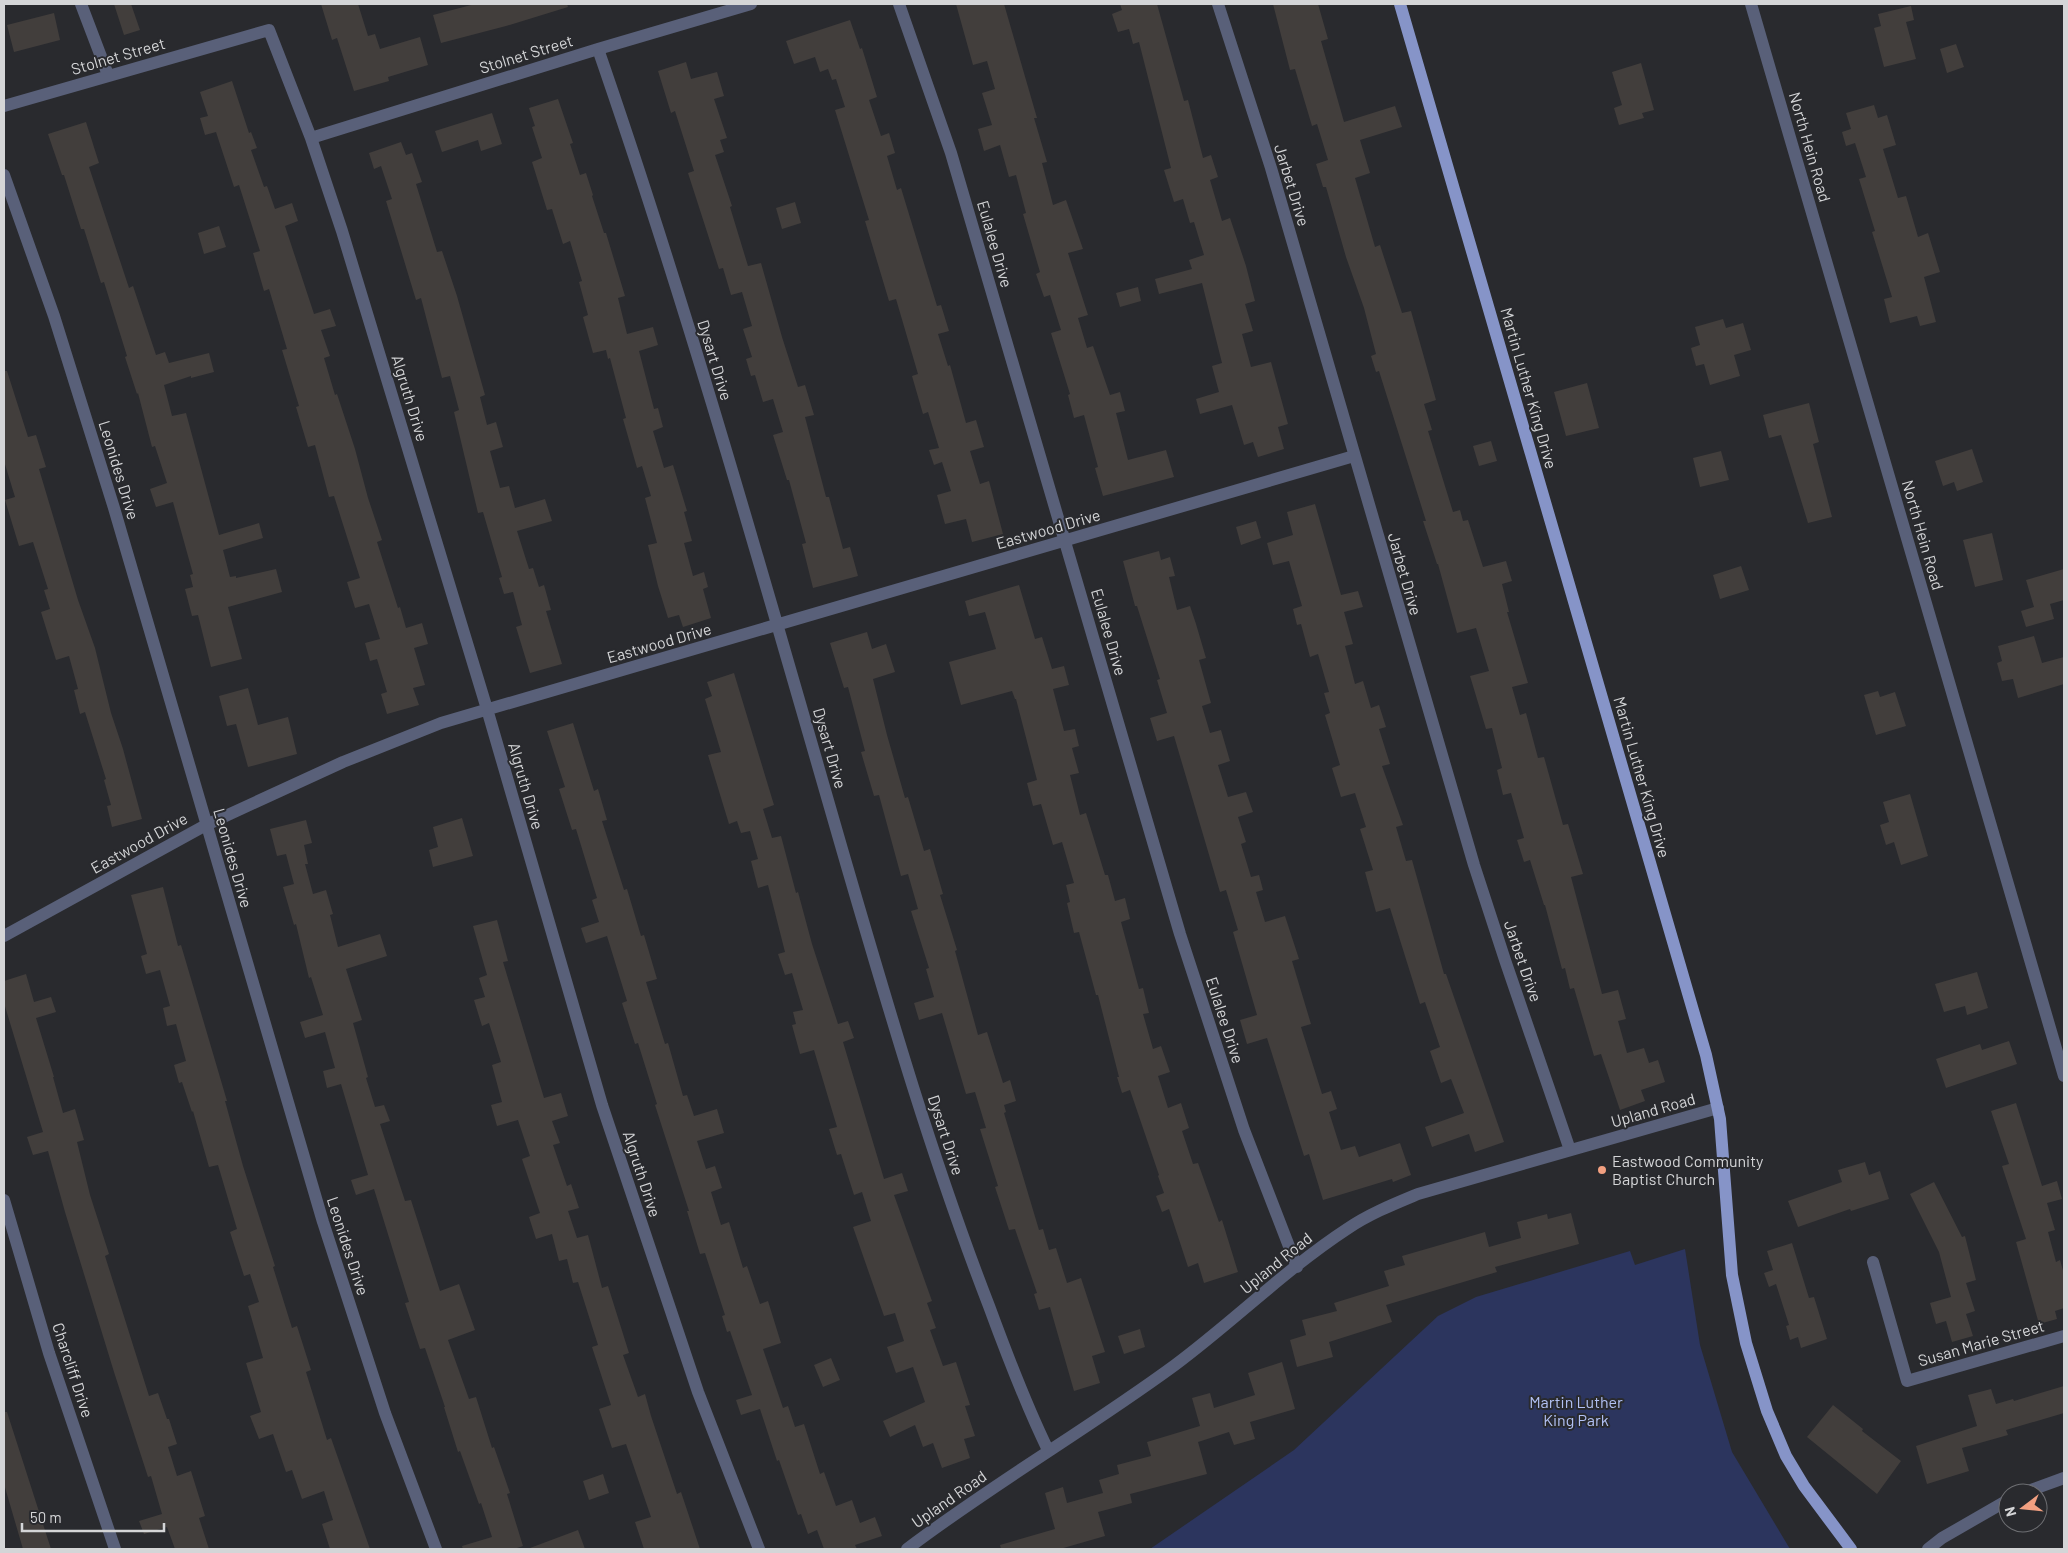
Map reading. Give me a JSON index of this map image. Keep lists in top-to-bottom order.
{
  "streets": {
    "main road": ["Martin Luther King Drive"],
    "street": [
      "Stolnet Street",
      "North Hein Road",
      "Jarbet Drive",
      "Eulalee Drive",
      "Dysart Drive",
      "Algruth Drive",
      "Leonides Drive",
      "Eastwood Drive",
      "Upland Road",
      "Susan Marie Street",
      "Charcliff Drive"
    ]
  },
  "crossings": [
    ["Stolnet Street", "Dysart Drive"],
    ["Stolnet Street", "Algruth Drive"],
    ["Jarbet Drive", "Eastwood Drive"],
    ["Jarbet Drive", "Upland Road"],
    ["Eulalee Drive", "Eastwood Drive"],
    ["Eulalee Drive", "Upland Road"],
    ["Dysart Drive", "Eastwood Drive"],
    ["Dysart Drive", "Upland Road"],
    ["Martin Luther King Drive", "Upland Road"],
    ["Algruth Drive", "Eastwood Drive"],
    ["Leonides Drive", "Eastwood Drive"]
  ],
  "parks": ["Martin Luther King Park"],
  "places": ["Eastwood Community Baptist Church"],
  "scale_bar": "50 m",
  "north": "left"
}
